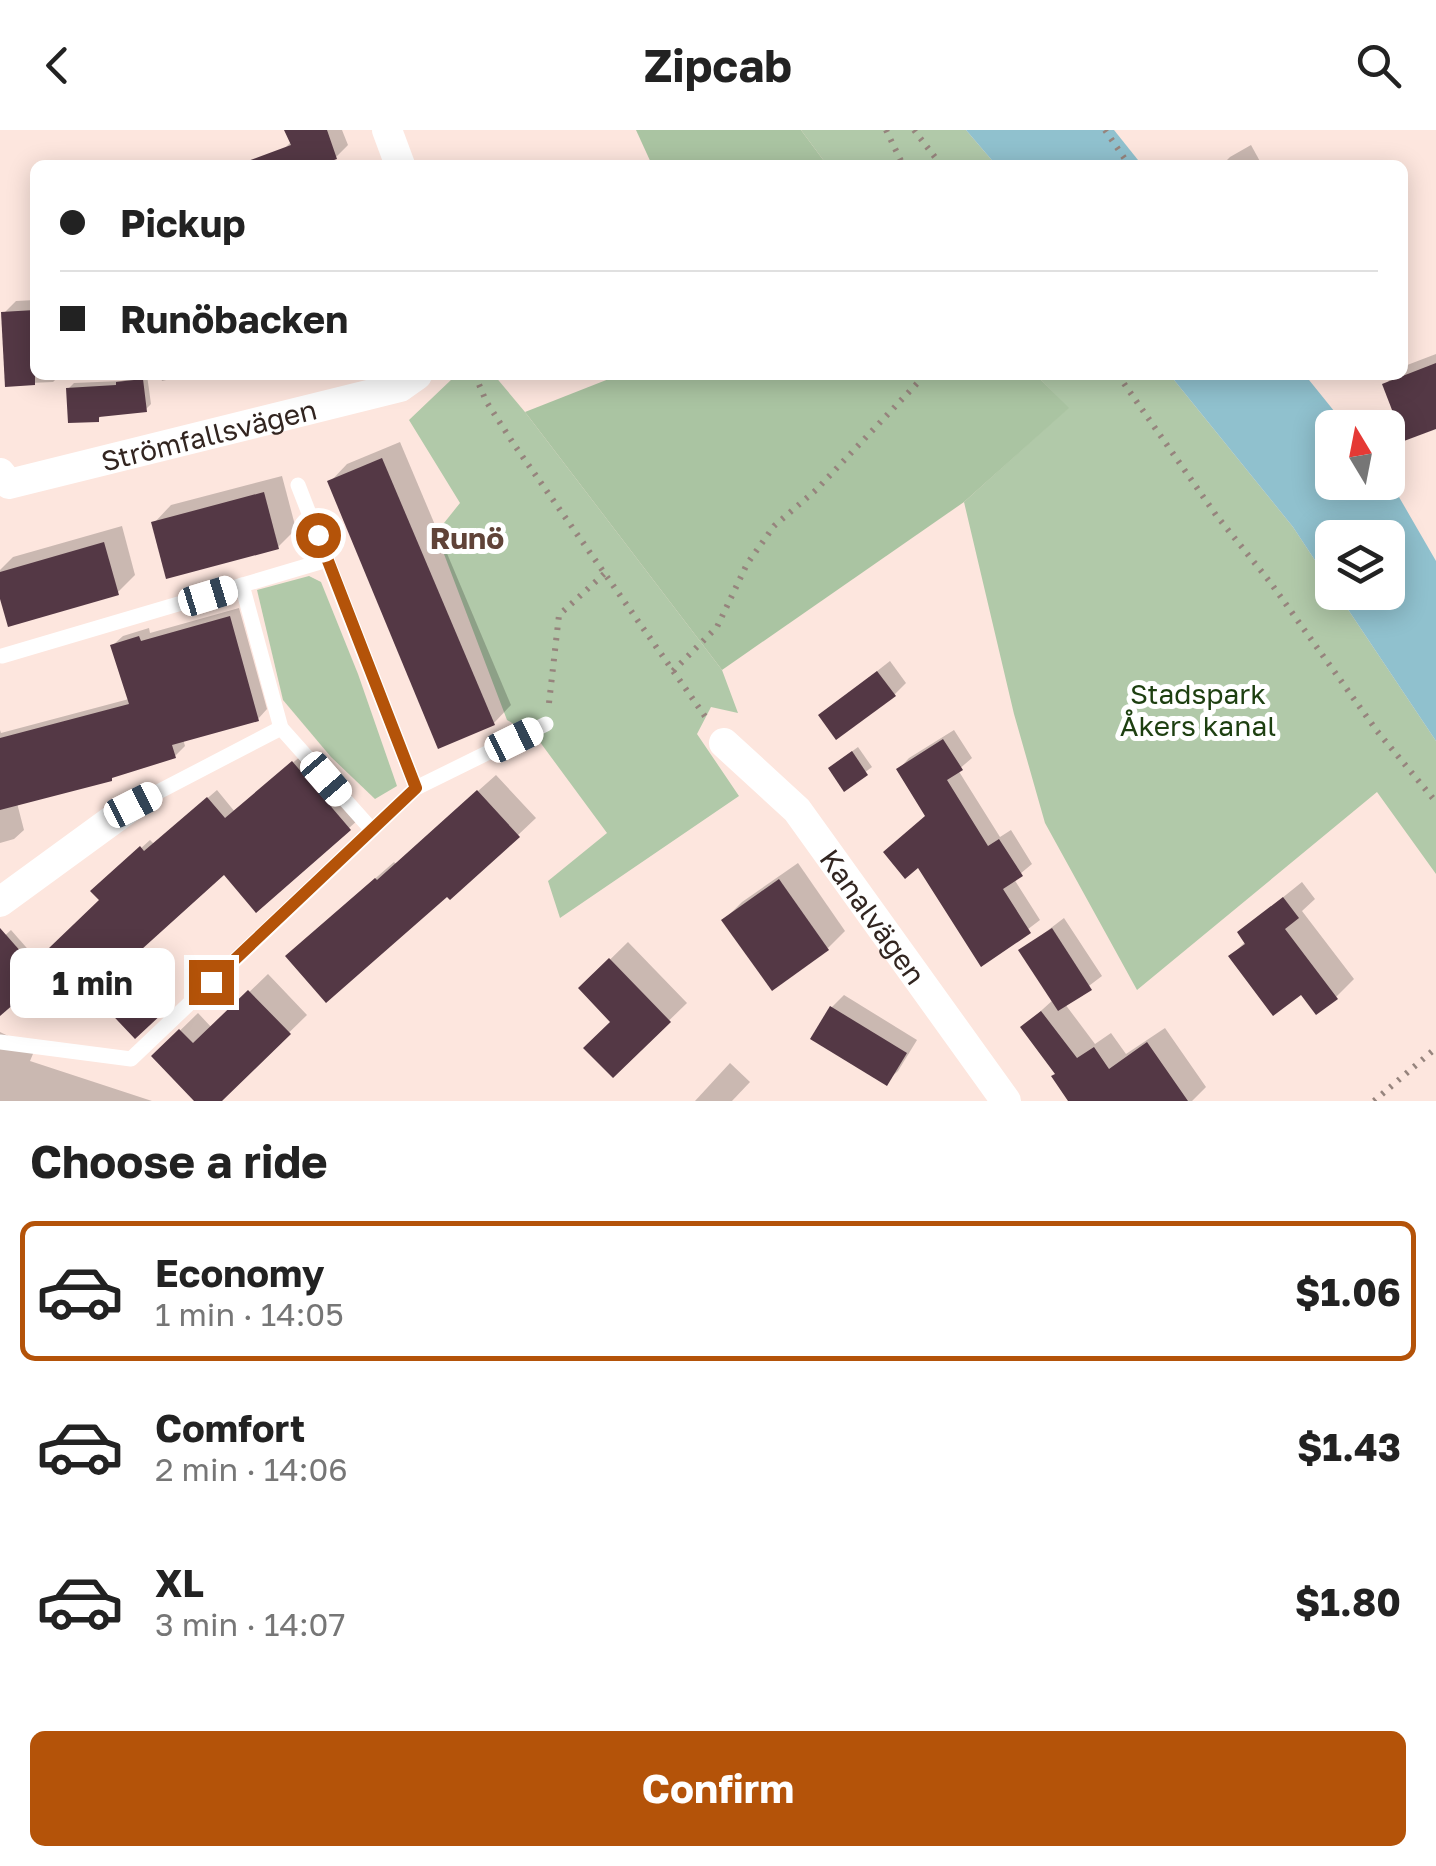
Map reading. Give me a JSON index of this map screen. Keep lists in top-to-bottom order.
{
  "streets": {
    "street": ["Strömfallsvägen", "Kanalvägen"]
  },
  "districts": ["Runö"],
  "parks": ["Stadspark Åkers kanal"],
  "north": "top",
  "page": {
    "header": "Zipcab",
    "banner": ["Pickup", "Runöbacken"],
    "bubble": "1 min",
    "heading": "Choose a ride",
    "list": [
      {
        "name": "Economy",
        "note": "1 min · 14:05",
        "value": "$1.06"
      },
      {
        "name": "Comfort",
        "note": "2 min · 14:06",
        "value": "$1.43"
      },
      {
        "name": "XL",
        "note": "3 min · 14:07",
        "value": "$1.80"
      }
    ],
    "buttons": "Confirm"
  }
}
